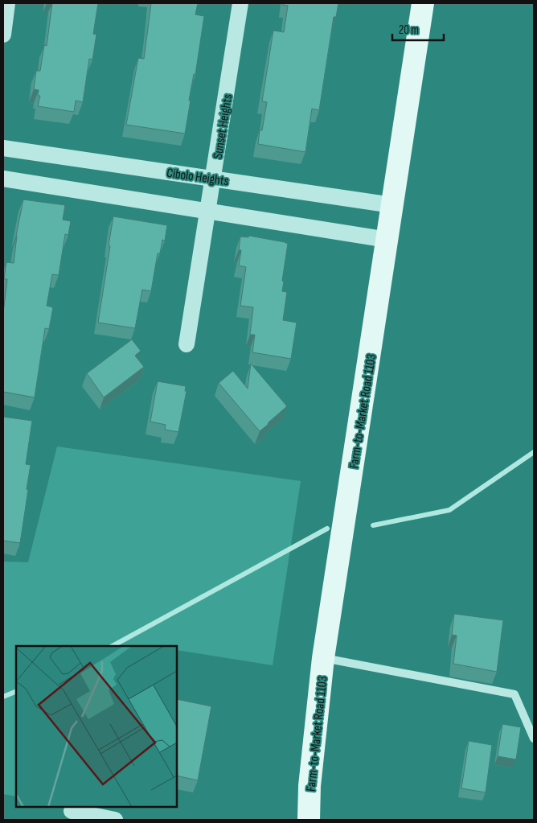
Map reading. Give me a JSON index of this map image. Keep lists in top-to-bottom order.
{
  "streets": {
    "main road": ["Farm-to-Market Road 1103"],
    "street": ["Sunset Heights", "Cibolo Heights"]
  },
  "crossings": [
    ["Sunset Heights", "Cibolo Heights"],
    ["Cibolo Heights", "Farm-to-Market Road 1103"]
  ],
  "scale_bar": "20 m"
}
